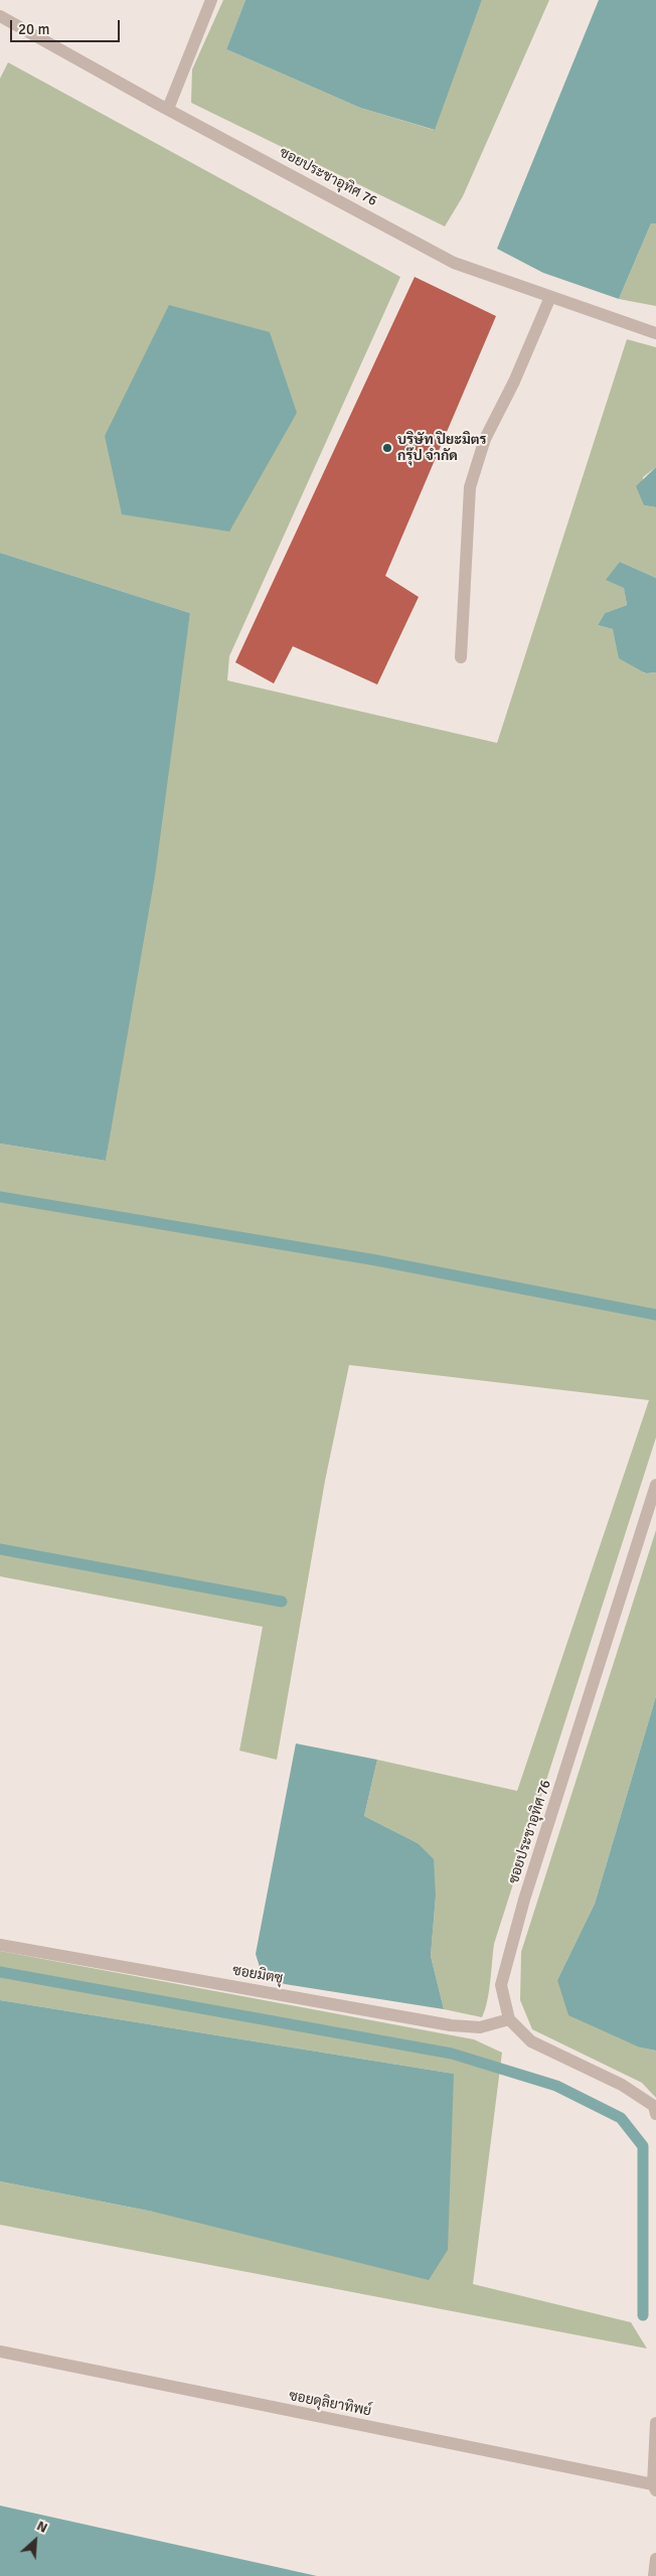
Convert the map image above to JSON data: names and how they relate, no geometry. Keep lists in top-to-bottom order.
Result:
{
  "streets": {
    "street": ["ซอยประชาอุทิศ 76", "ซอยมิตซุ", "ซอยดุลิยาทิพย์"]
  },
  "crossings": [
    ["ซอยประชาอุทิศ 76", "ซอยมิตซุ"]
  ],
  "places": ["บริษัท ปิยะมิตร กรุ๊ป จำกัด"],
  "scale_bar": "20 m",
  "north": "top right"
}
